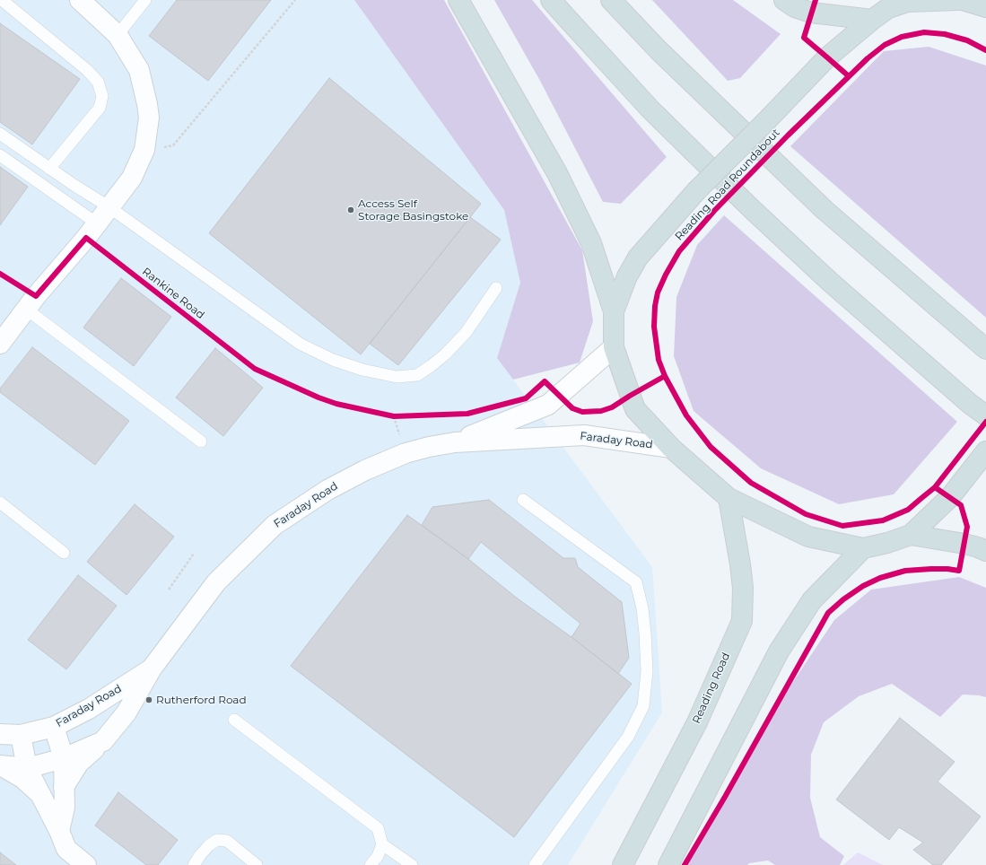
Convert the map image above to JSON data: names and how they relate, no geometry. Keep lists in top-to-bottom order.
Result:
{
  "streets": {
    "highway": ["Reading Road Roundabout", "Reading Road"],
    "street": ["Faraday Road"],
    "cycle path": ["Rankine Road"]
  },
  "crossings": [
    ["Reading Road Roundabout", "Faraday Road"],
    ["Reading Road Roundabout", "Reading Road"]
  ],
  "places": ["Access Self Storage Basingstoke", "Rutherford Road"]
}
